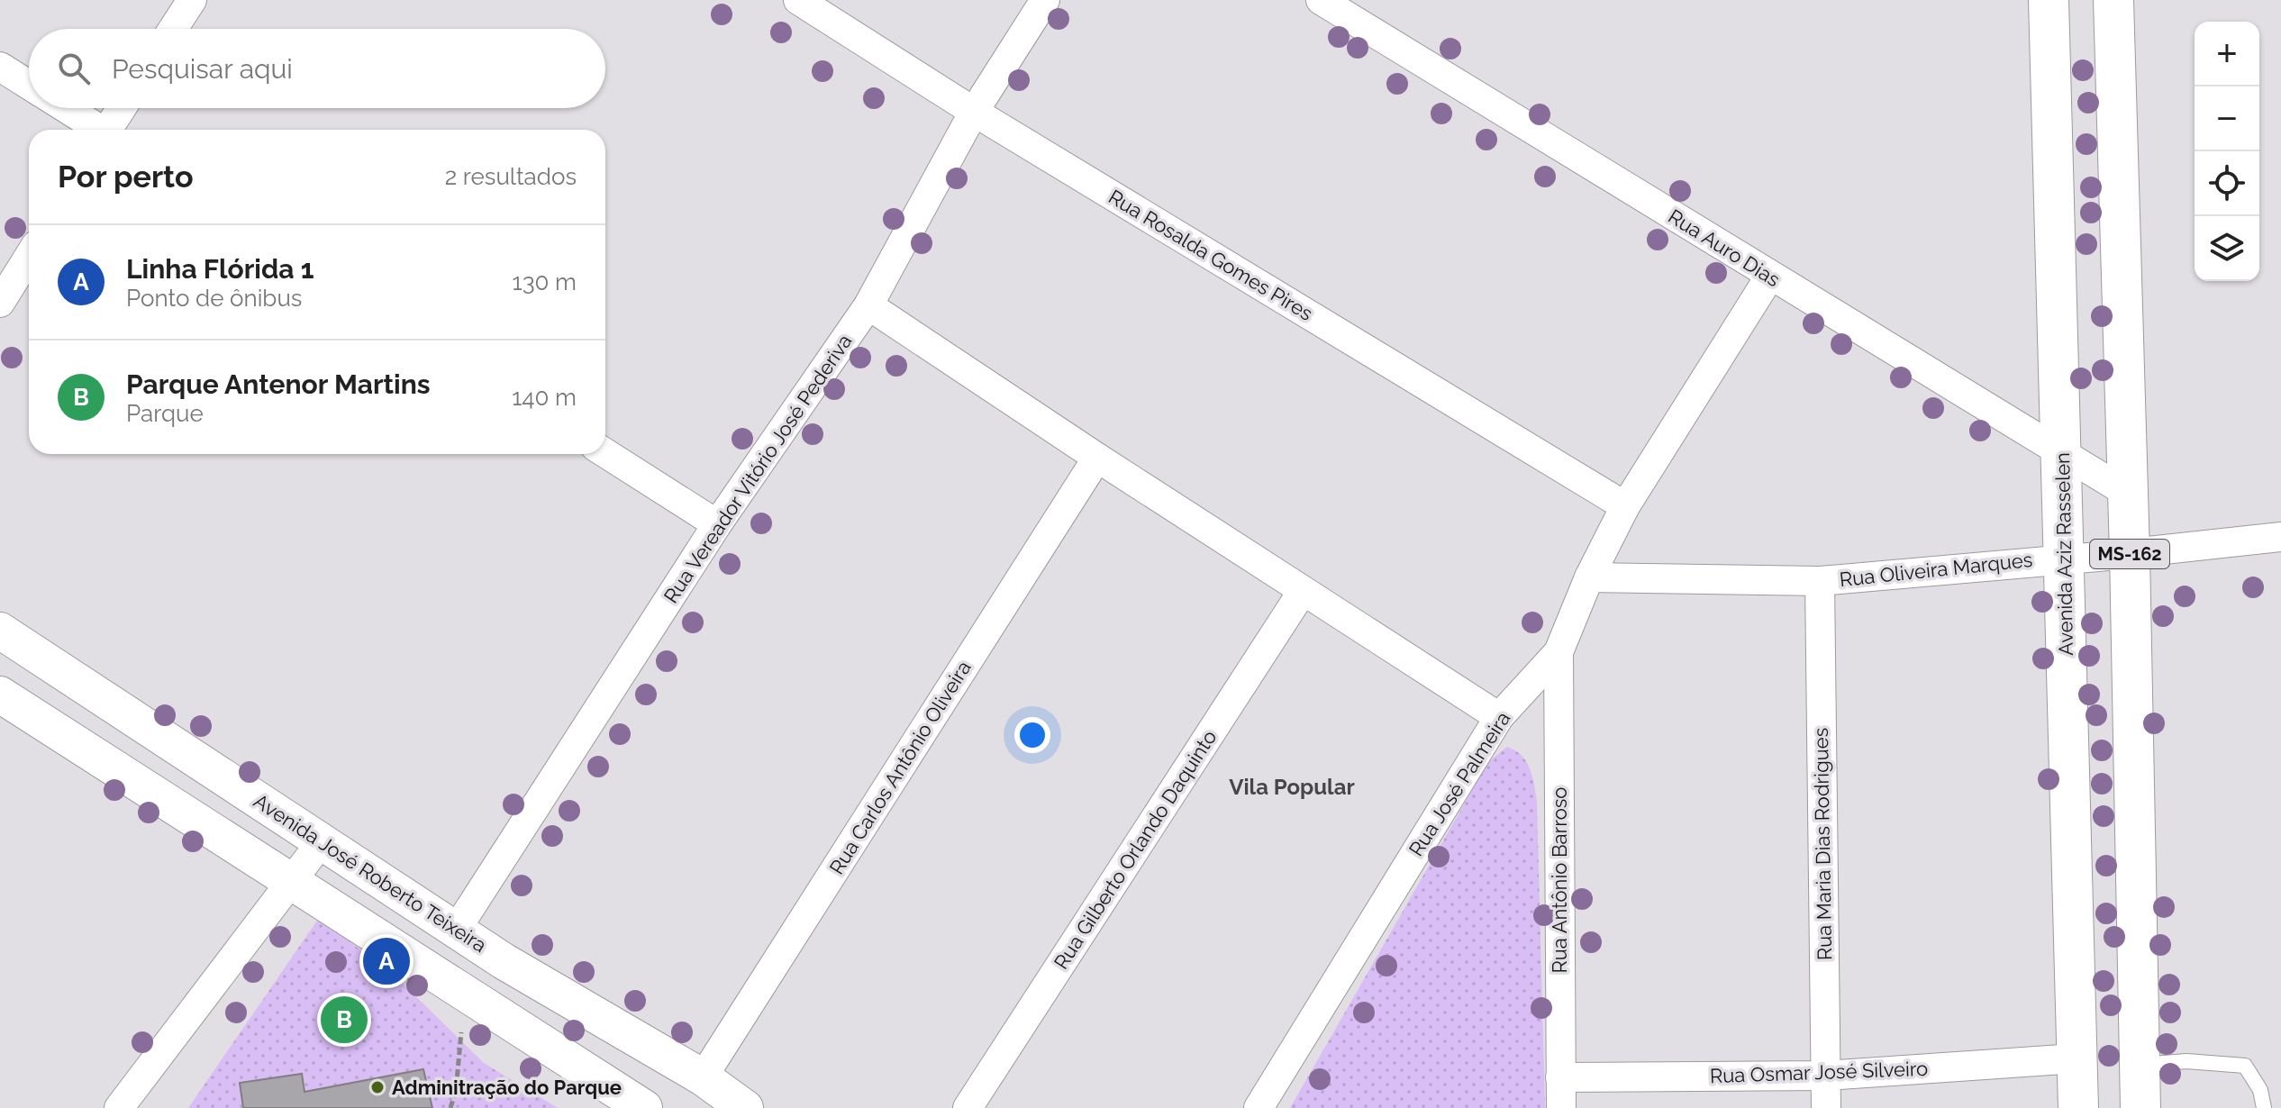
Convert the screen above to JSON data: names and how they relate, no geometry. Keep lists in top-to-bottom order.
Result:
{
  "streets": {
    "main road": ["Avenida Aziz Rasselen", "MS-162"],
    "street": [
      "Rua Auro Dias",
      "Rua Rosalda Gomes Pires",
      "Rua Vereador Vitório José Pederiva",
      "Rua Oliveira Marques",
      "Rua Carlos Antônio Oliveira",
      "Rua José Palmeira",
      "Rua Maria Dias Rodrigues",
      "Rua Gilberto Orlando Daquinto",
      "Avenida José Roberto Teixeira",
      "Rua Antônio Barroso",
      "Rua Osmar José Silveiro"
    ]
  },
  "crossings": [
    ["Rua Auro Dias", "Avenida Aziz Rasselen"],
    ["Rua Auro Dias", "Rua José Palmeira"],
    ["Rua Rosalda Gomes Pires", "Rua Vereador Vitório José Pederiva"],
    ["Rua Rosalda Gomes Pires", "Rua José Palmeira"],
    ["Rua Vereador Vitório José Pederiva", "Avenida José Roberto Teixeira"],
    ["Avenida Aziz Rasselen", "Rua Oliveira Marques"],
    ["Avenida Aziz Rasselen", "Rua Osmar José Silveiro"],
    ["Rua Oliveira Marques", "Rua José Palmeira"],
    ["Rua Oliveira Marques", "Rua Maria Dias Rodrigues"],
    ["Rua Carlos Antônio Oliveira", "Avenida José Roberto Teixeira"],
    ["Rua José Palmeira", "Rua Antônio Barroso"],
    ["Rua Maria Dias Rodrigues", "Rua Osmar José Silveiro"],
    ["Rua Antônio Barroso", "Rua Osmar José Silveiro"]
  ],
  "districts": ["Vila Popular"],
  "places": ["Adminitração do Parque"],
  "page": {
    "map_buttons": ["+", "−"],
    "search": "Pesquisar aqui",
    "heading": ["Por perto", "2 resultados"],
    "list": [
      {
        "mark": "A",
        "name": "Linha Flórida 1",
        "note": "Ponto de ônibus",
        "value": "130 m"
      },
      {
        "mark": "B",
        "name": "Parque Antenor Martins",
        "note": "Parque",
        "value": "140 m"
      }
    ],
    "pins": ["A", "B"]
  }
}
